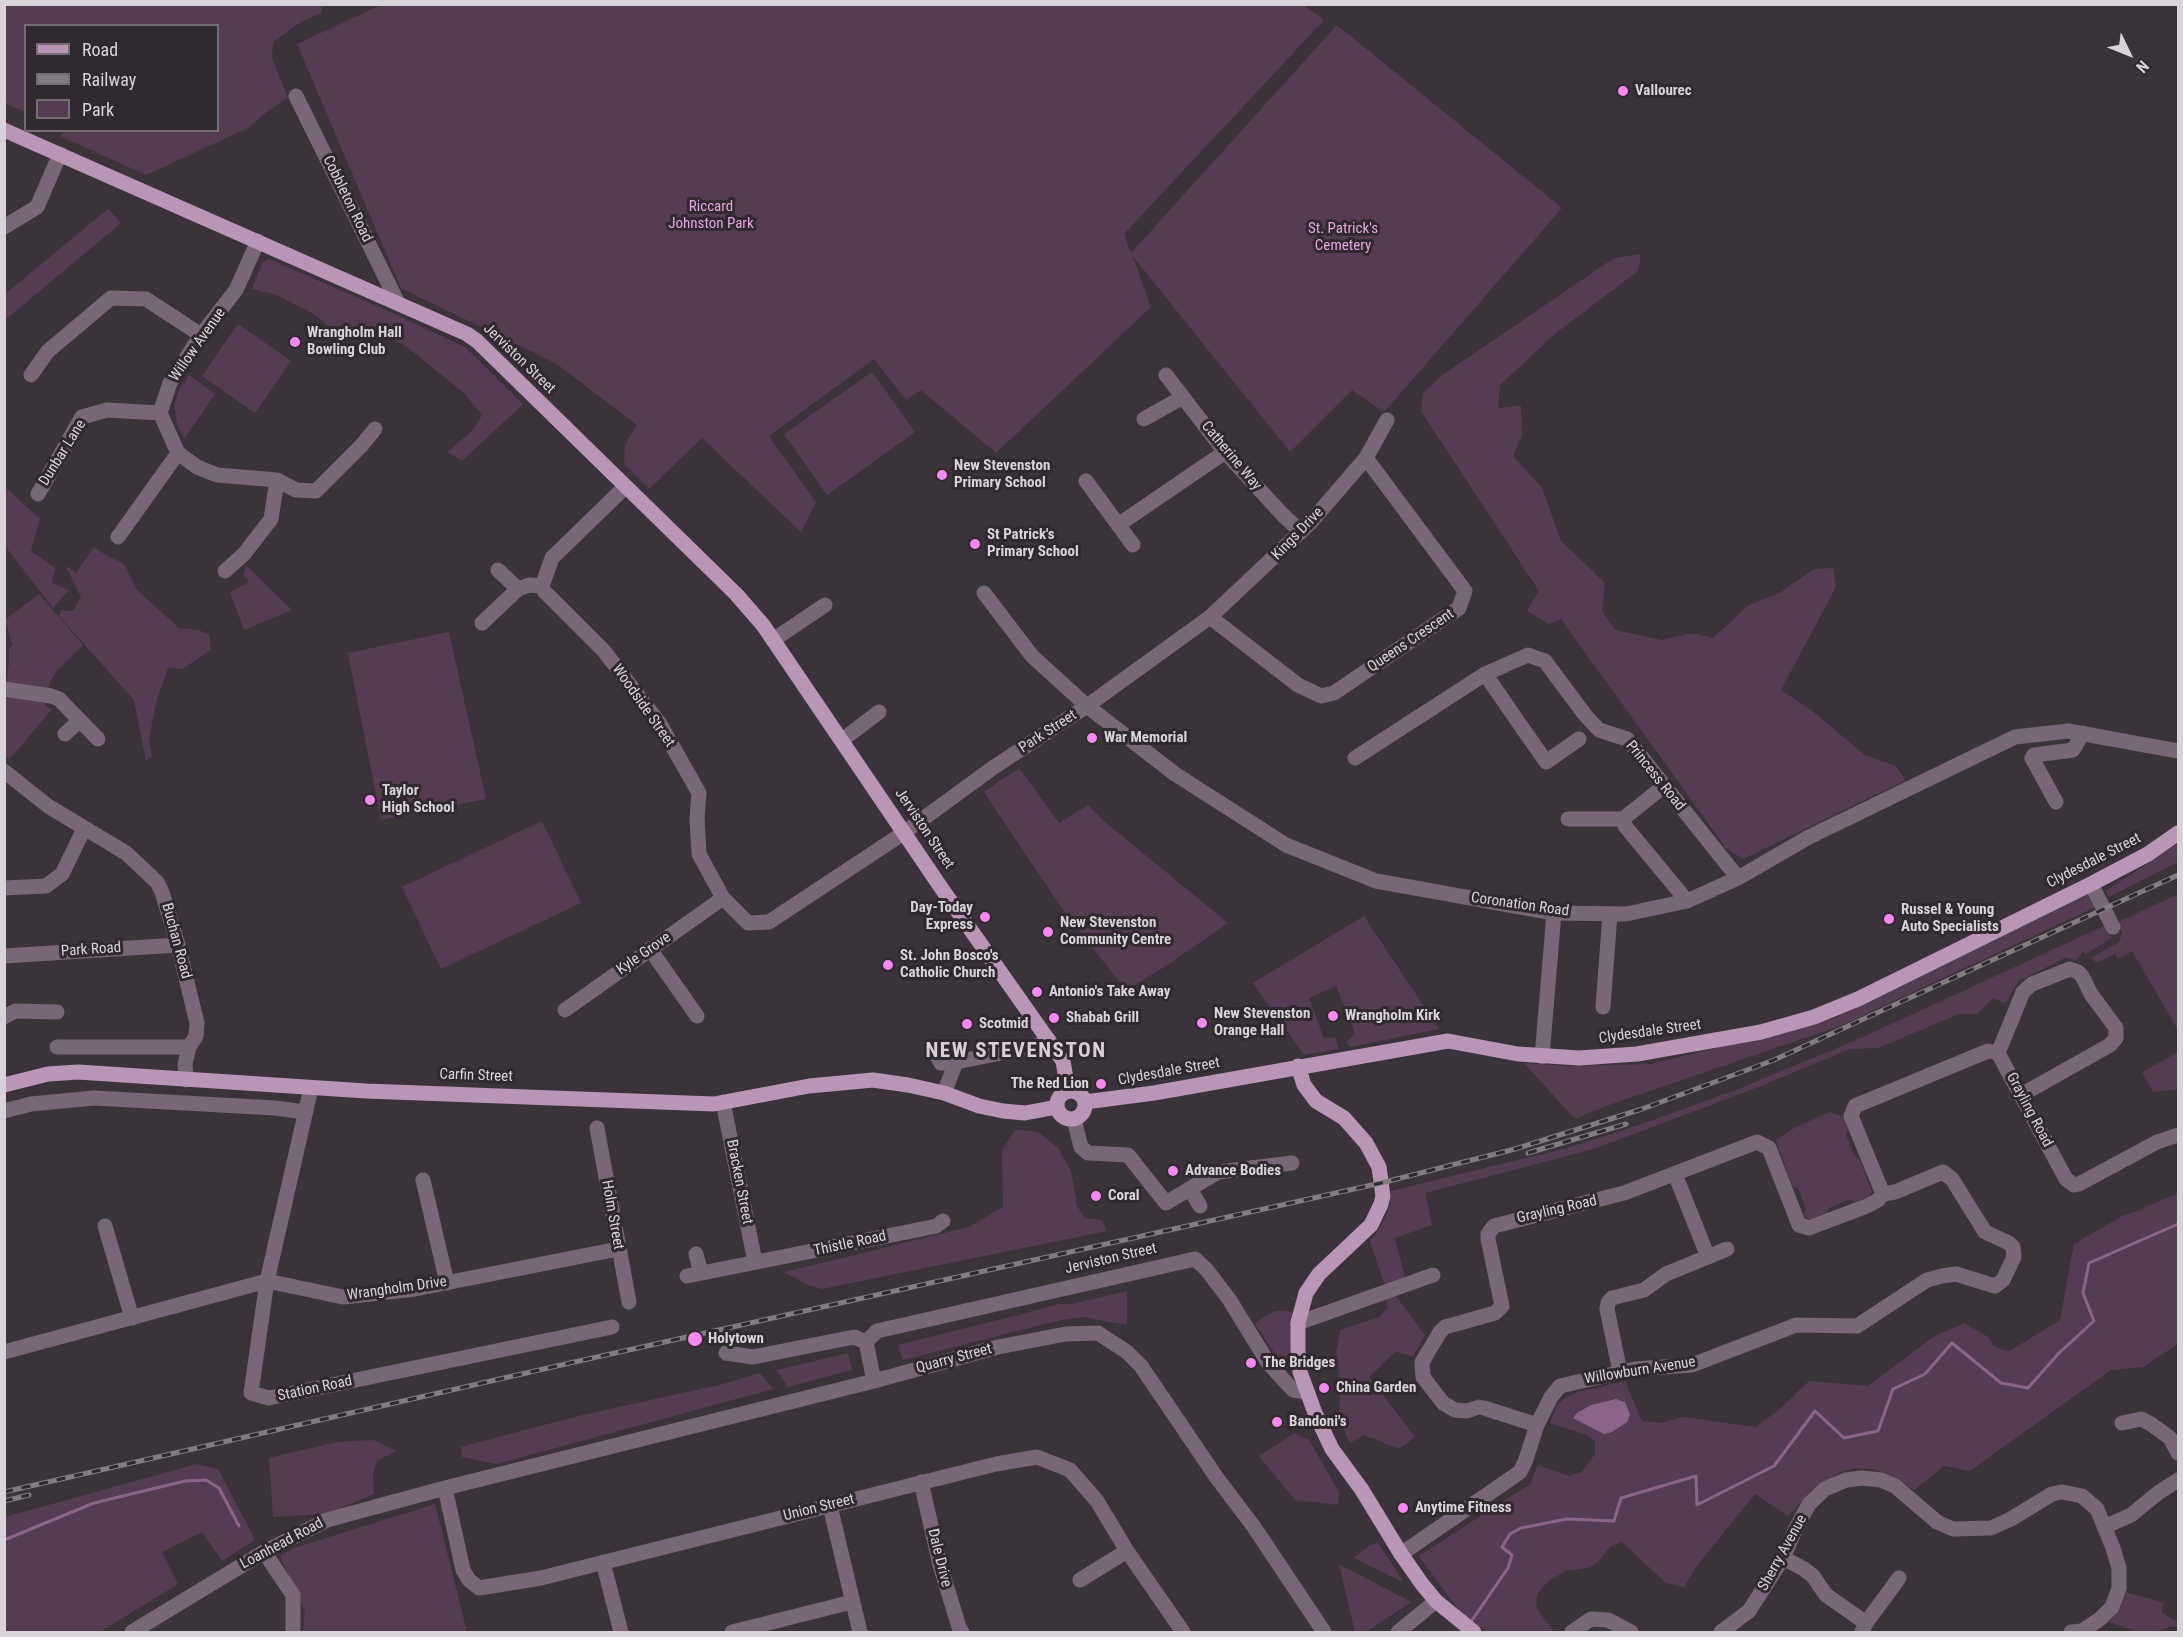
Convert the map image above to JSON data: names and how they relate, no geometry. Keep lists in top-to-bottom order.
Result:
{
  "streets": {
    "main road": ["Jerviston Street", "Clydesdale Street", "Carfin Street"],
    "street": [
      "Cobbleton Road",
      "Willow Avenue",
      "Dunbar Lane",
      "Catherine Way",
      "Kings Drive",
      "Queens Crescent",
      "Woodside Street",
      "Park Street",
      "Princess Road",
      "Coronation Road",
      "Buchan Road",
      "Park Road",
      "Kyle Grove",
      "Grayling Road",
      "Bracken Street",
      "Holm Street",
      "Thistle Road",
      "Wrangholm Drive",
      "Quarry Street",
      "Willowburn Avenue",
      "Station Road",
      "Union Street",
      "Loanhead Road",
      "Sherry Avenue",
      "Dale Drive"
    ]
  },
  "crossings": [
    ["Cobbleton Road", "Jerviston Street"],
    ["Willow Avenue", "Jerviston Street"],
    ["Willow Avenue", "Dunbar Lane"],
    ["Jerviston Street", "Woodside Street"],
    ["Jerviston Street", "Park Street"],
    ["Jerviston Street", "Clydesdale Street"],
    ["Jerviston Street", "Carfin Street"],
    ["Catherine Way", "Kings Drive"],
    ["Kings Drive", "Queens Crescent"],
    ["Kings Drive", "Park Street"],
    ["Woodside Street", "Park Street"],
    ["Woodside Street", "Kyle Grove"],
    ["Park Street", "Coronation Road"],
    ["Princess Road", "Coronation Road"],
    ["Clydesdale Street", "Carfin Street"],
    ["Buchan Road", "Park Road"],
    ["Buchan Road", "Carfin Street"],
    ["Carfin Street", "Bracken Street"],
    ["Carfin Street", "Station Road"],
    ["Grayling Road", "Willowburn Avenue"],
    ["Bracken Street", "Thistle Road"],
    ["Holm Street", "Wrangholm Drive"],
    ["Wrangholm Drive", "Station Road"],
    ["Quarry Street", "Union Street"],
    ["Quarry Street", "Loanhead Road"],
    ["Union Street", "Loanhead Road"],
    ["Union Street", "Dale Drive"]
  ],
  "districts": ["NEW STEVENSTON"],
  "parks": ["Riccard Johnston Park", "St. Patrick's Cemetery"],
  "places": [
    "Vallourec",
    "Wrangholm Hall Bowling Club",
    "New Stevenston Primary School",
    "St Patrick's Primary School",
    "War Memorial",
    "Taylor High School",
    "Day-Today Express",
    "Russel & Young Auto Specialists",
    "New Stevenston Community Centre",
    "St. John Bosco's Catholic Church",
    "Antonio's Take Away",
    "Wrangholm Kirk",
    "Shabab Grill",
    "New Stevenston Orange Hall",
    "Scotmid",
    "The Red Lion",
    "Advance Bodies",
    "Coral",
    "Holytown",
    "The Bridges",
    "China Garden",
    "Bandoni's",
    "Anytime Fitness"
  ],
  "legend": ["Road", "Railway", "Park"],
  "north": "bottom right"
}
